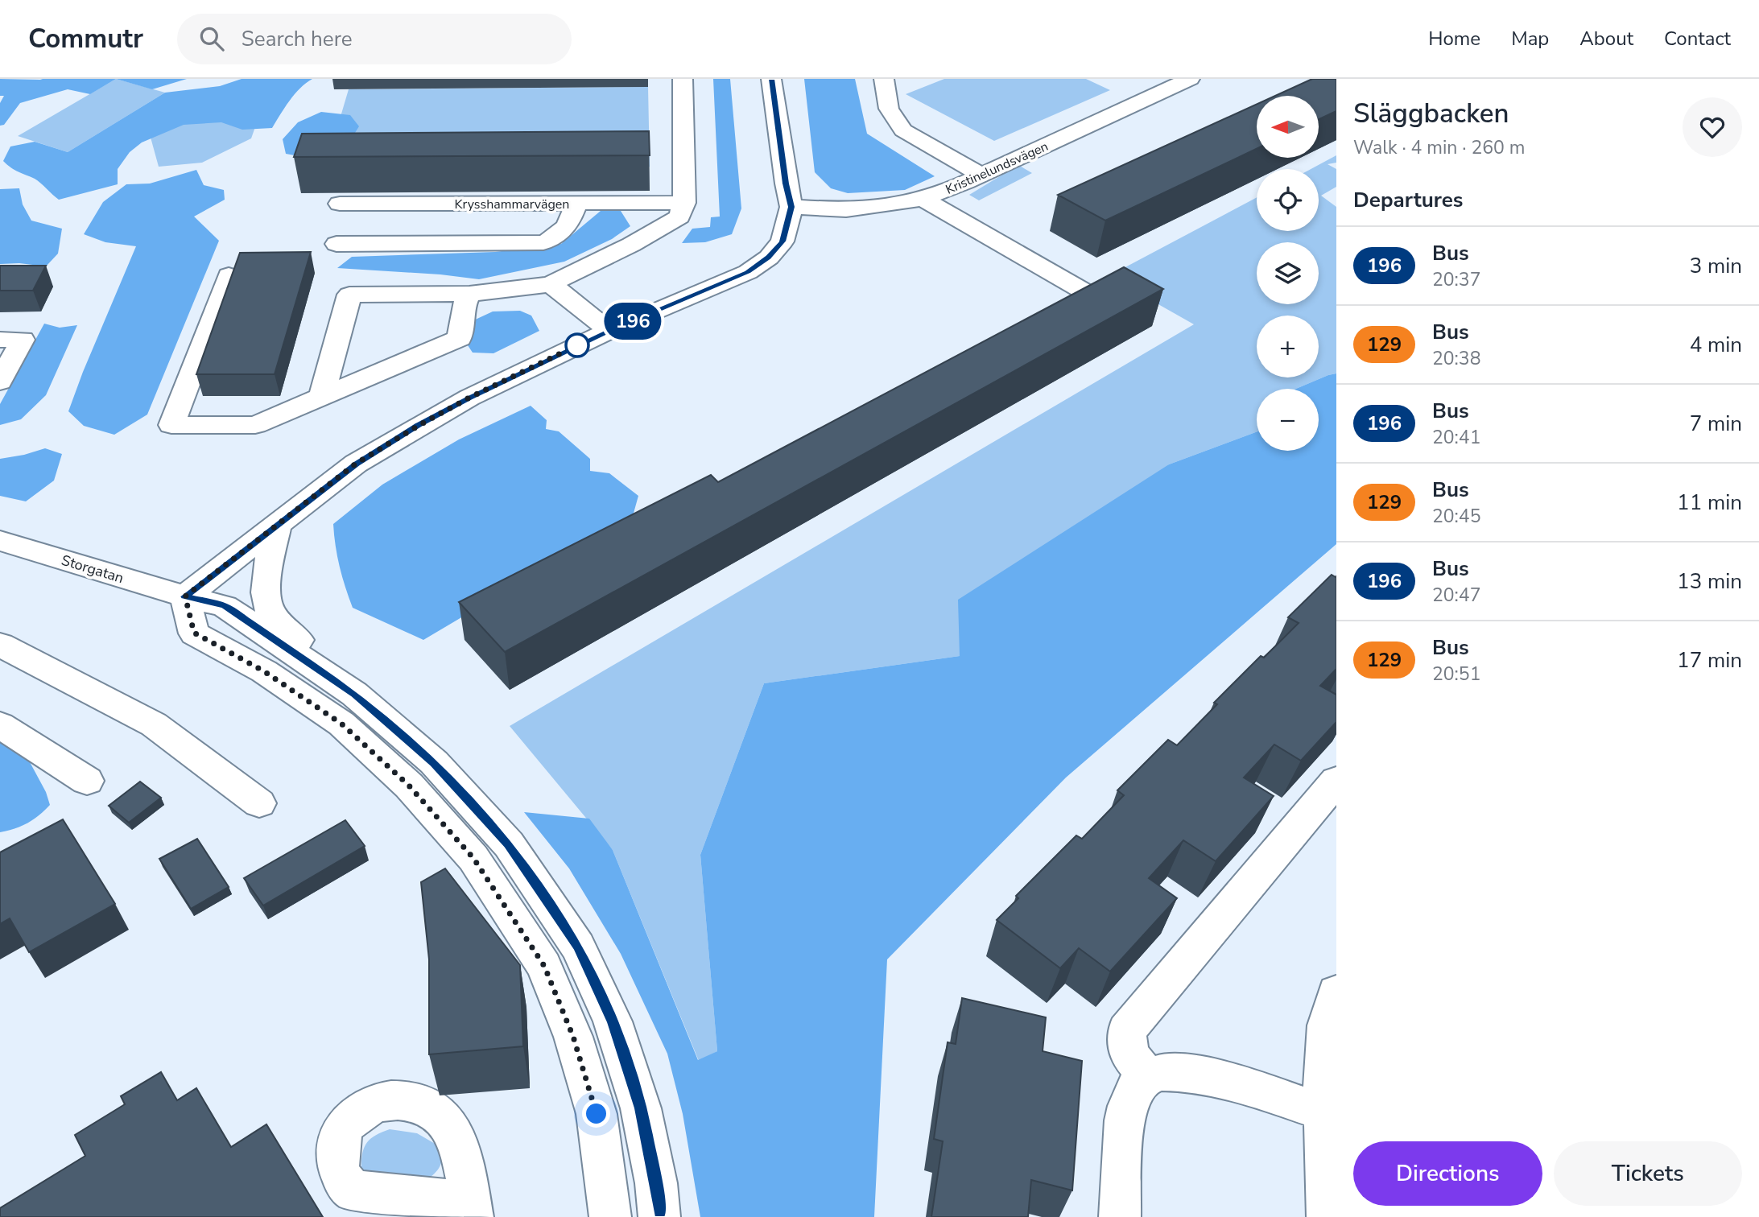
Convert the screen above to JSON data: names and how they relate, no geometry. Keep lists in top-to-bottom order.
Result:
{
  "streets": {
    "street": ["Kristinelundsvägen", "Krysshammarvägen", "Storgatan"]
  },
  "lines": ["bus line 196"],
  "north": "left",
  "page": {
    "header": "Commutr",
    "search": "Search here",
    "nav": [
      "Home",
      "Map",
      "About",
      "Contact"
    ],
    "on_map": "196",
    "heading": [
      ["Släggbacken", "Walk · 4 min · 260 m"],
      "Departures"
    ],
    "map_buttons": ["+", "−"],
    "list": [
      {
        "mark": "196",
        "name": "Bus",
        "note": "20:37",
        "value": "3 min"
      },
      {
        "mark": "129",
        "name": "Bus",
        "note": "20:38",
        "value": "4 min"
      },
      {
        "mark": "196",
        "name": "Bus",
        "note": "20:41",
        "value": "7 min"
      },
      {
        "mark": "129",
        "name": "Bus",
        "note": "20:45",
        "value": "11 min"
      },
      {
        "mark": "196",
        "name": "Bus",
        "note": "20:47",
        "value": "13 min"
      },
      {
        "mark": "129",
        "name": "Bus",
        "note": "20:51",
        "value": "17 min"
      }
    ],
    "buttons": ["Directions", "Tickets"]
  }
}
